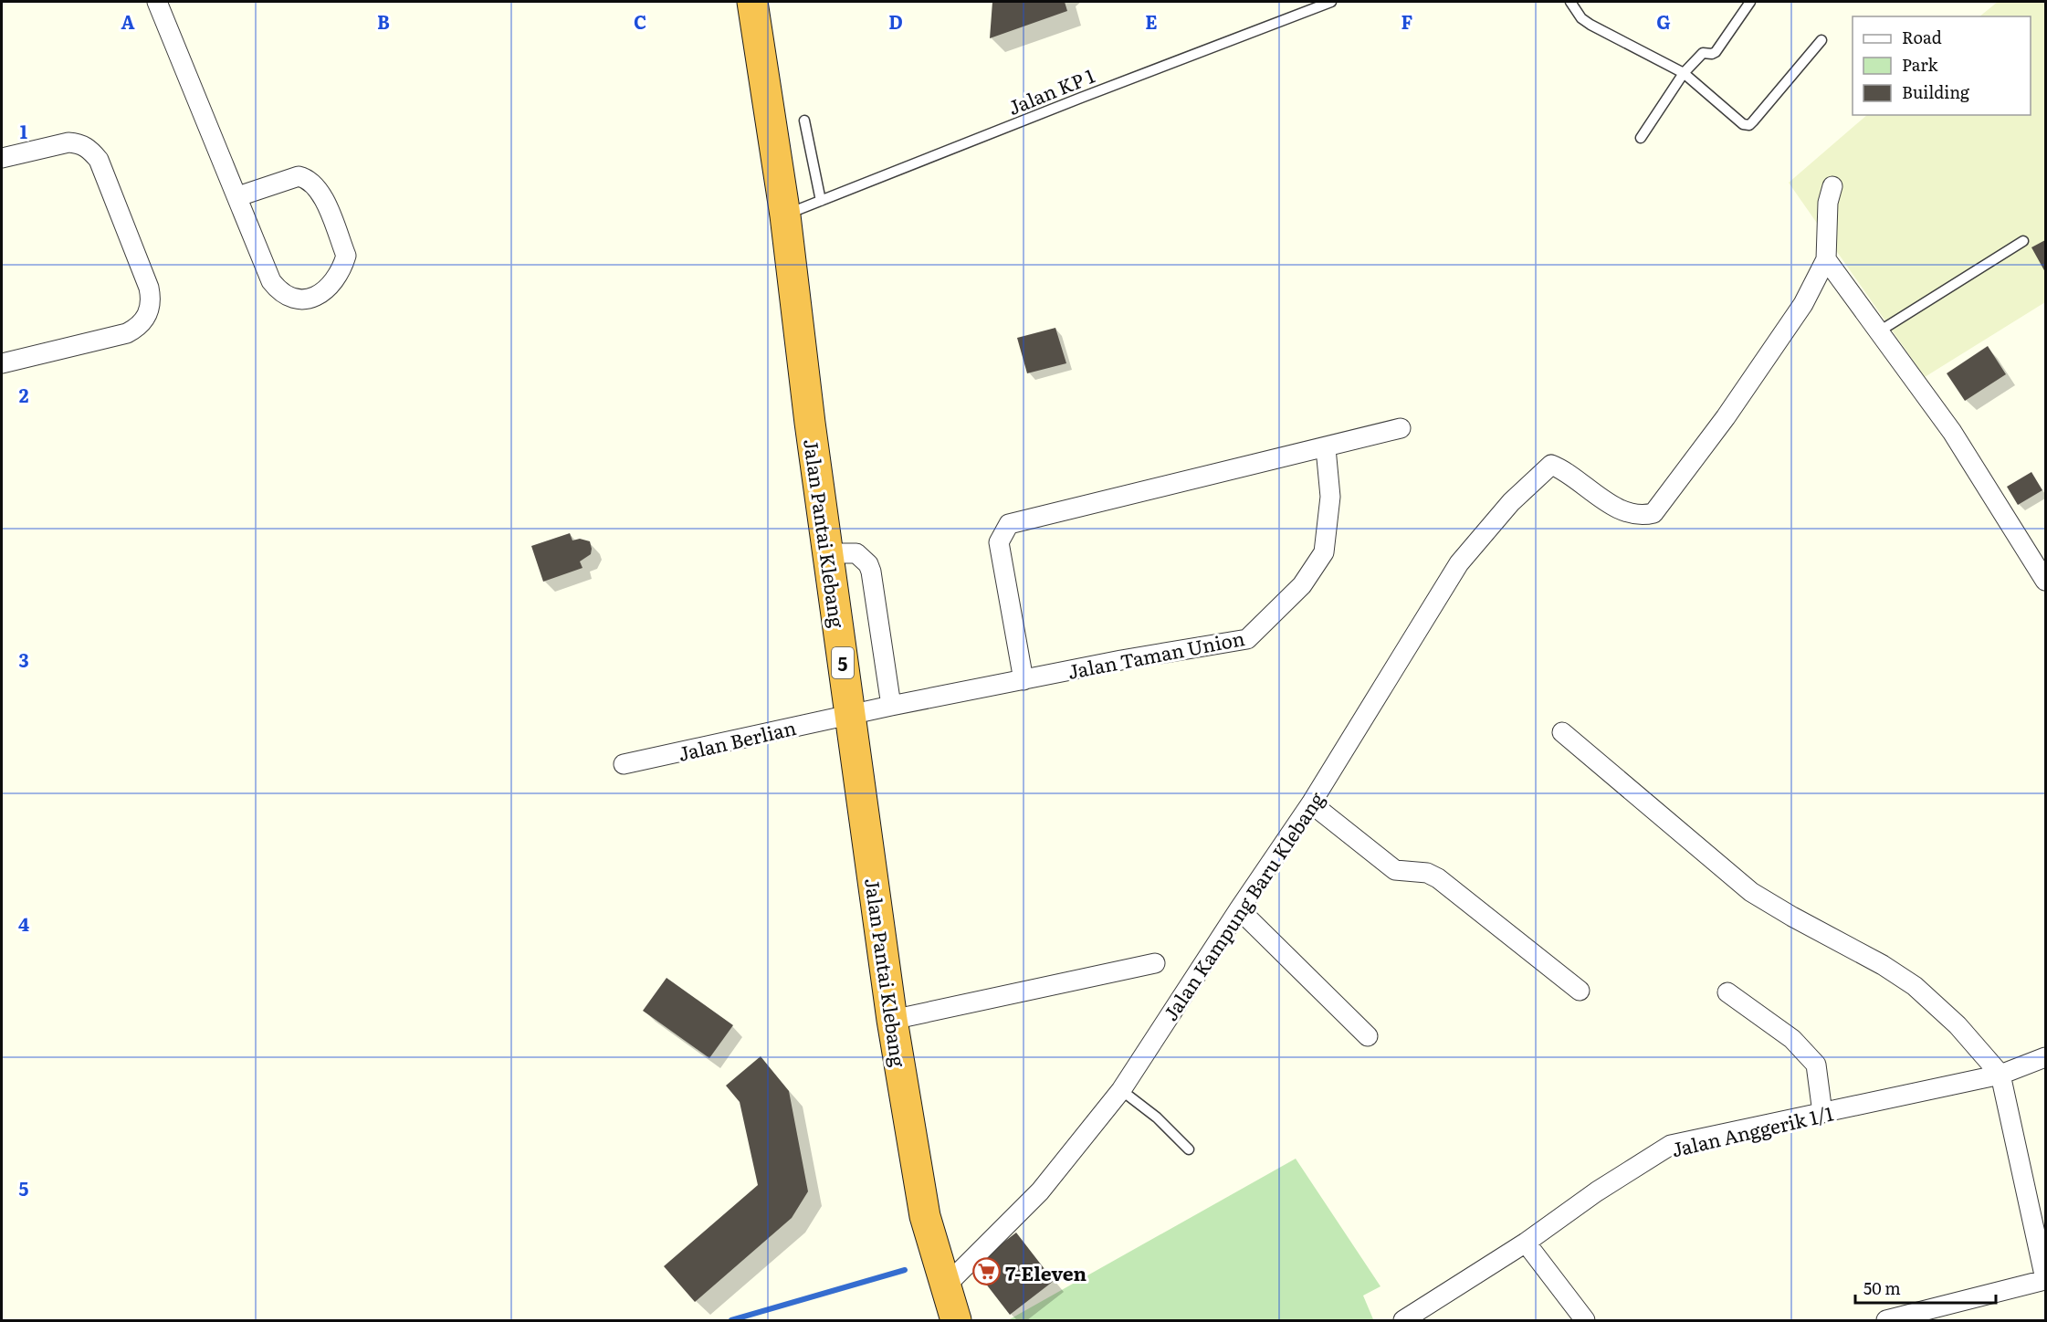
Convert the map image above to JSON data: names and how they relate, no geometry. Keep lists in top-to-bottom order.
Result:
{
  "streets": {
    "highway": ["Jalan Pantai Klebang", "5"],
    "street": [
      "Jalan Taman Union",
      "Jalan Berlian",
      "Jalan Kampung Baru Klebang",
      "Jalan Anggerik 1/1"
    ],
    "lane": ["Jalan KP 1"]
  },
  "crossings": [
    ["Jalan KP 1", "Jalan Pantai Klebang"],
    ["Jalan Pantai Klebang", "Jalan Taman Union"],
    ["Jalan Pantai Klebang", "Jalan Berlian"],
    ["Jalan Pantai Klebang", "Jalan Kampung Baru Klebang"],
    ["Jalan Taman Union", "Jalan Berlian"]
  ],
  "places": {
    "supermarket": ["7-Eleven"]
  },
  "legend": ["Road", "Park", "Building"],
  "scale_bar": "50 m",
  "grid": {
    "columns": [
      "A",
      "B",
      "C",
      "D",
      "E",
      "F",
      "G"
    ],
    "rows": [
      "1",
      "2",
      "3",
      "4",
      "5"
    ]
  }
}
